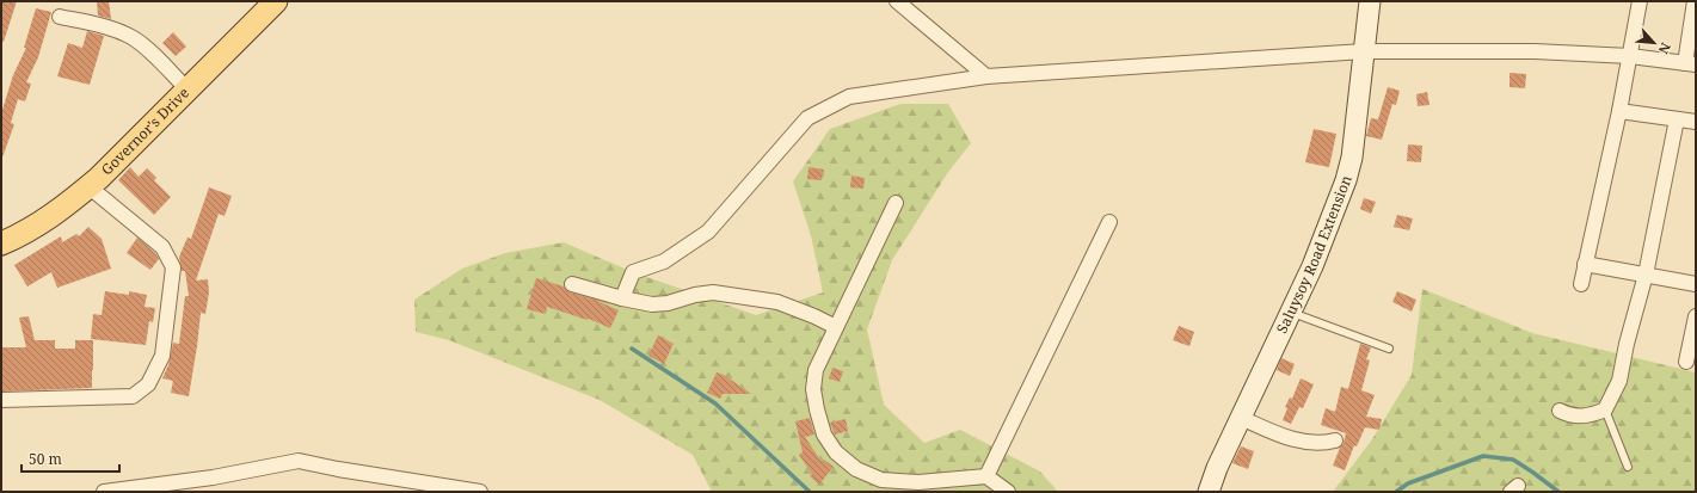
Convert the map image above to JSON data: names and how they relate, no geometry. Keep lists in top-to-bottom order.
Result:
{
  "streets": {
    "main road": ["Governor's Drive", "Saluysoy Road Extension"]
  },
  "scale_bar": "50 m",
  "north": "bottom right"
}
